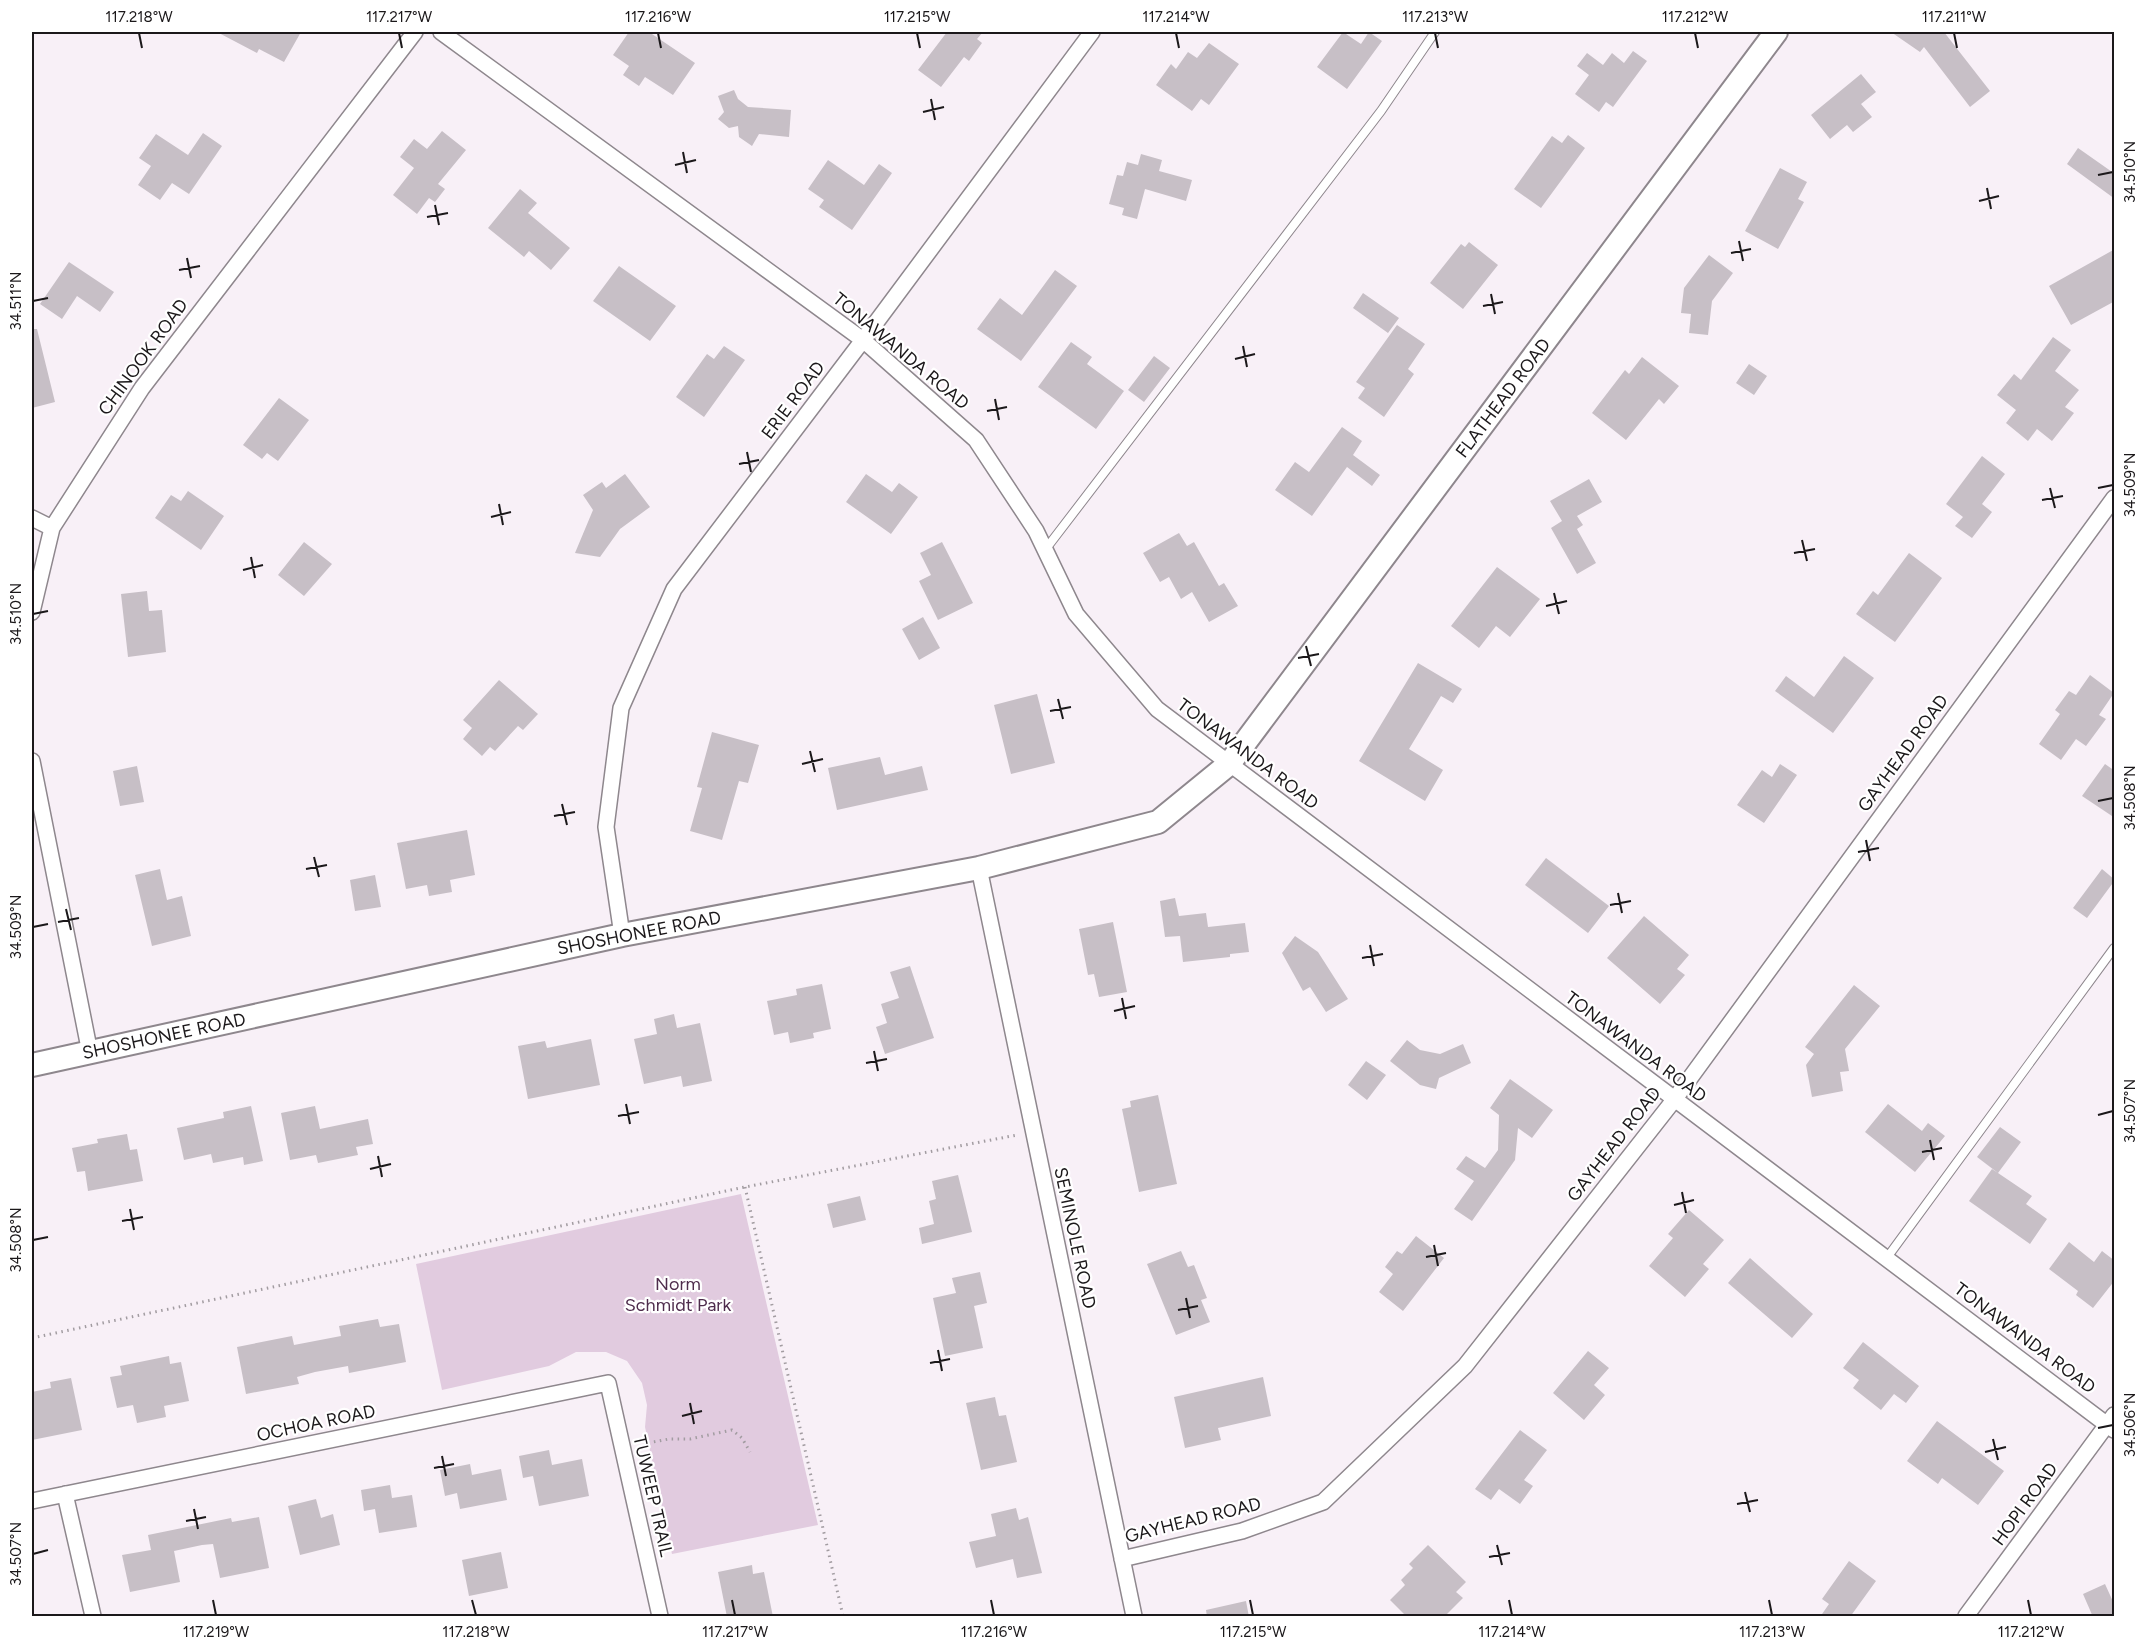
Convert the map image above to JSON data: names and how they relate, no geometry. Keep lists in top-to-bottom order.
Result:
{
  "streets": {
    "street": [
      "TONAWANDA ROAD",
      "CHINOOK ROAD",
      "FLATHEAD ROAD",
      "ERIE ROAD",
      "GAYHEAD ROAD",
      "SHOSHONEE ROAD",
      "SEMINOLE ROAD",
      "OCHOA ROAD",
      "TUWEEP TRAIL",
      "HOPI ROAD"
    ]
  },
  "crossings": [
    ["TONAWANDA ROAD", "FLATHEAD ROAD"],
    ["TONAWANDA ROAD", "ERIE ROAD"],
    ["TONAWANDA ROAD", "GAYHEAD ROAD"],
    ["TONAWANDA ROAD", "SHOSHONEE ROAD"],
    ["TONAWANDA ROAD", "HOPI ROAD"],
    ["FLATHEAD ROAD", "SHOSHONEE ROAD"],
    ["ERIE ROAD", "SHOSHONEE ROAD"],
    ["GAYHEAD ROAD", "SEMINOLE ROAD"],
    ["SHOSHONEE ROAD", "SEMINOLE ROAD"],
    ["OCHOA ROAD", "TUWEEP TRAIL"]
  ],
  "parks": ["Norm Schmidt Park"],
  "coordinates": [
    "117.218°W",
    "117.217°W",
    "117.216°W",
    "117.215°W",
    "117.214°W",
    "117.213°W",
    "117.212°W",
    "117.211°W",
    "34.510°N",
    "34.511°N",
    "34.509°N",
    "34.508°N",
    "34.507°N",
    "34.506°N",
    "117.219°W"
  ]
}
